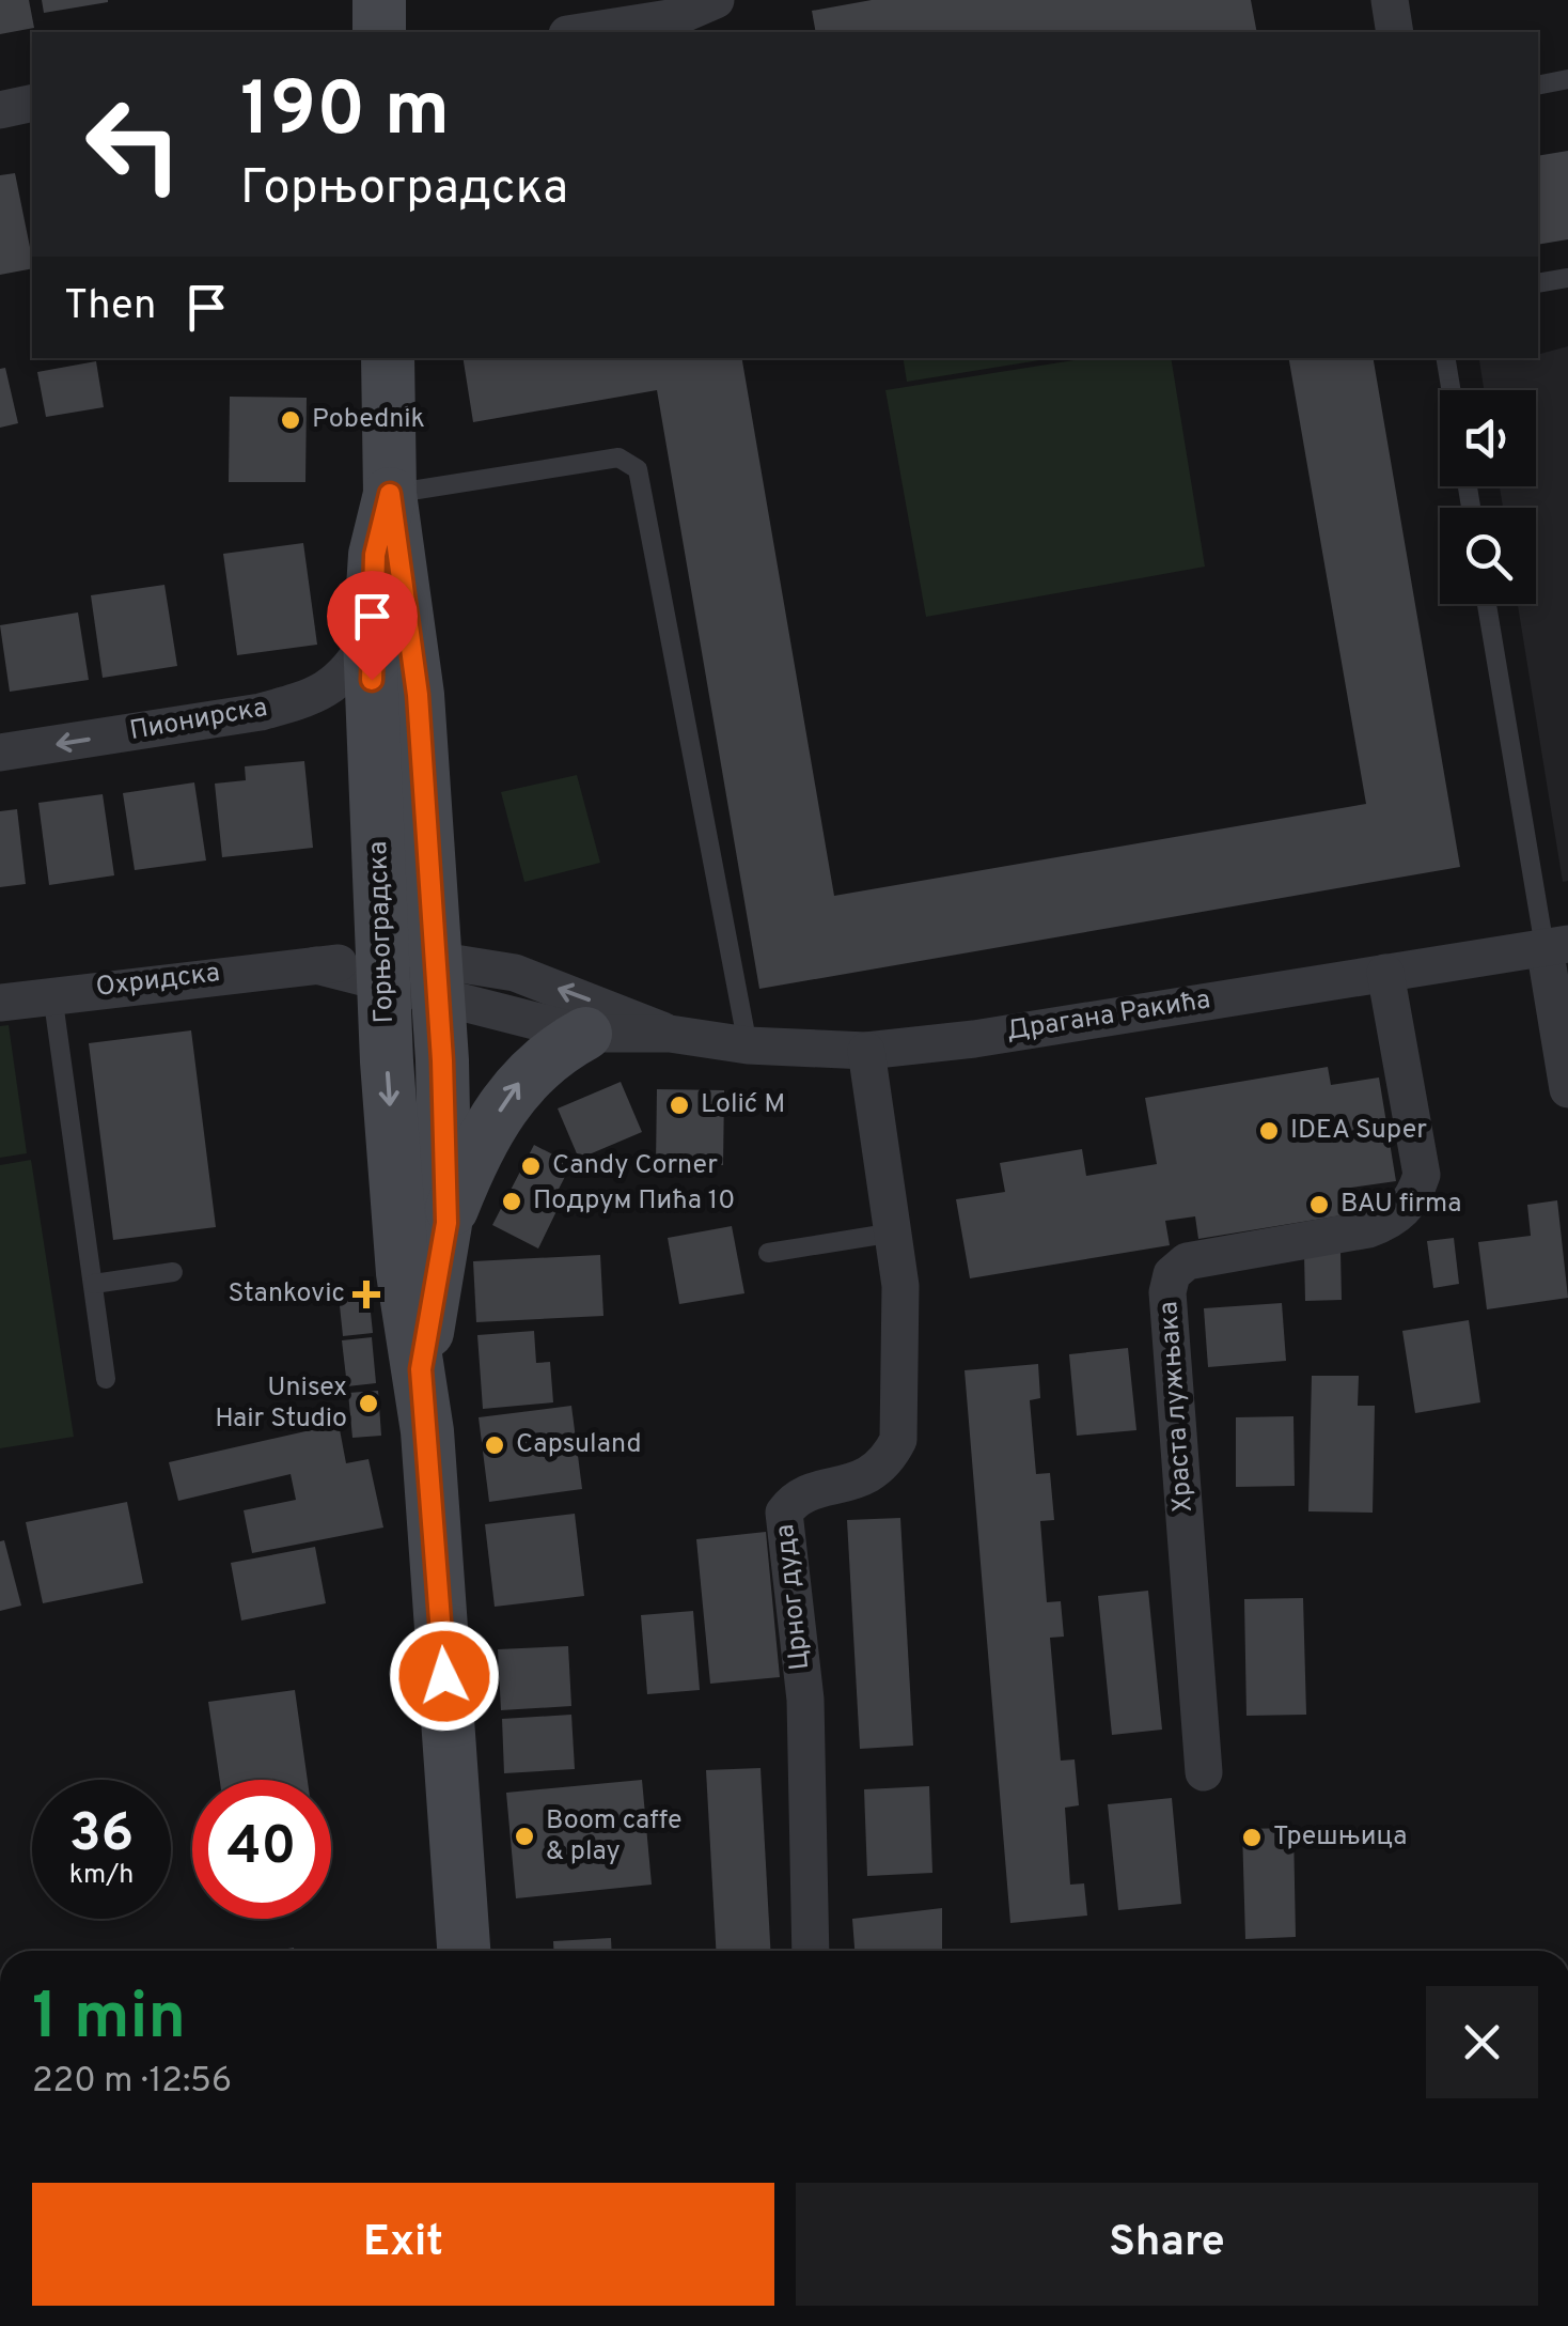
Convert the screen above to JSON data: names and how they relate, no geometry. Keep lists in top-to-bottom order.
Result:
{
  "streets": {
    "street": [
      "Пионирска",
      "Горњоградска",
      "Охридска",
      "Драгана Ракића",
      "Храста лужњака",
      "Црног дуда"
    ]
  },
  "crossings": [
    ["Пионирска", "Горњоградска"],
    ["Горњоградска", "Драгана Ракића"],
    ["Охридска", "Драгана Ракића"],
    ["Драгана Ракића", "Храста лужњака"],
    ["Драгана Ракића", "Црног дуда"]
  ],
  "one_way": ["Пионирска"],
  "places": {
    "other": [
      "Pobednik",
      "Lolić M",
      "IDEA Super",
      "Candy Corner",
      "Подрум Пића 10",
      "BAU firma",
      "Unisex Hair Studio",
      "Capsuland",
      "Boom caffe & play",
      "Трешњица"
    ],
    "health": ["Stankovic"]
  },
  "page": {
    "turn": ["190 m", "Горњоградска"],
    "then": "Then",
    "speed": "36 km/h",
    "limit": "40",
    "heading": ["1 min", "220 m · 12:56"],
    "buttons": ["Exit", "Share"]
  }
}
